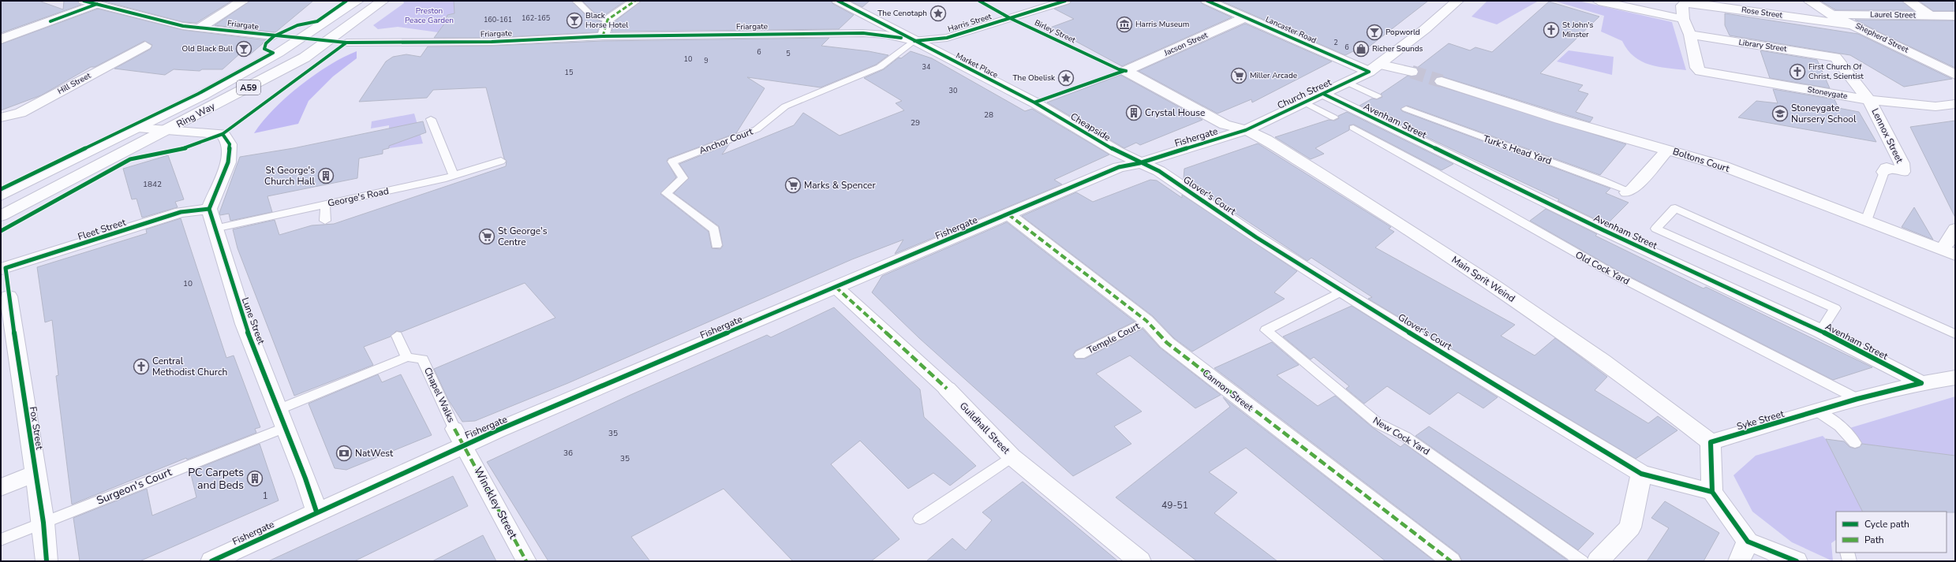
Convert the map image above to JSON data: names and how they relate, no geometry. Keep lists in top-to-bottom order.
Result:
{
  "streets": {
    "main road": [
      "Rose Street",
      "Laurel Street",
      "Lancaster Road",
      "Shepherd Street",
      "Jacson Street",
      "Library Street",
      "Market Place",
      "Hill Street",
      "A59",
      "Stoneygate",
      "Church Street",
      "Ring Way",
      "Avenham Street",
      "Cheapside",
      "Lennox Street",
      "Fishergate",
      "Boltons Court",
      "Glover's Court",
      "Fleet Street",
      "Main Sprit Weind",
      "Lune Street",
      "Syke Street",
      "Fox Street",
      "Guildhall Street"
    ],
    "street": [
      "Harris Street",
      "Friargate",
      "Cannon Street",
      "Chapel Walks",
      "Winckley Street"
    ],
    "lane": [
      "Anchor Court",
      "Turk's Head Yard",
      "George's Road",
      "Old Cock Yard",
      "Temple Court",
      "New Cock Yard",
      "Surgeon's Court"
    ],
    "cycle path": ["Birley Street"]
  },
  "crossings": [
    ["Rose Street", "Shepherd Street"],
    ["Laurel Street", "Shepherd Street"],
    ["Harris Street", "Friargate"],
    ["Harris Street", "Market Place"],
    ["Harris Street", "Anchor Court"],
    ["Friargate", "Market Place"],
    ["Friargate", "Anchor Court"],
    ["Lancaster Road", "Jacson Street"],
    ["Lancaster Road", "Church Street"],
    ["Jacson Street", "Church Street"],
    ["Jacson Street", "Fishergate"],
    ["Jacson Street", "Main Sprit Weind"],
    ["Library Street", "Stoneygate"],
    ["Library Street", "Lennox Street"],
    ["Market Place", "Cheapside"],
    ["Market Place", "Anchor Court"],
    ["Stoneygate", "Lennox Street"],
    ["Church Street", "Avenham Street"],
    ["Church Street", "Fishergate"],
    ["Church Street", "Main Sprit Weind"],
    ["Avenham Street", "Syke Street"],
    ["Cheapside", "Fishergate"],
    ["Cheapside", "Glover's Court"],
    ["Lennox Street", "Boltons Court"],
    ["Fishergate", "Glover's Court"],
    ["Fishergate", "Main Sprit Weind"],
    ["Fishergate", "Lune Street"],
    ["Fishergate", "Cannon Street"],
    ["Fishergate", "Chapel Walks"],
    ["Fishergate", "Guildhall Street"],
    ["Fishergate", "Winckley Street"],
    ["Glover's Court", "New Cock Yard"],
    ["George's Road", "Lune Street"],
    ["Fleet Street", "Lune Street"],
    ["Old Cock Yard", "Syke Street"],
    ["Main Sprit Weind", "Syke Street"],
    ["Lune Street", "Surgeon's Court"],
    ["Temple Court", "Cannon Street"],
    ["Chapel Walks", "Surgeon's Court"],
    ["Chapel Walks", "Winckley Street"],
    ["Fox Street", "Surgeon's Court"]
  ],
  "parks": ["Preston Peace Garden"],
  "places": {
    "place": ["The Cenotaph", "The Obelisk"],
    "bar": ["Black Horse Hotel", "Popworld", "Old Black Bull"],
    "museum": ["Harris Museum"],
    "church": ["St John's Minster", "First Church Of Christ, Scientist", "Central Methodist Church"],
    "shop": ["Richer Sounds"],
    "supermarket": ["Miller Arcade", "Marks & Spencer", "St George's Centre"],
    "building": ["Crystal House", "St George's Church Hall", "PC Carpets and Beds"],
    "school or university": ["Stoneygate Nursery School"],
    "bank": ["NatWest"]
  },
  "house_numbers": [
    "162-165",
    "160-161",
    "2",
    "6",
    "6",
    "5",
    "10",
    "9",
    "34",
    "15",
    "30",
    "28",
    "29",
    "1842",
    "10",
    "35",
    "36",
    "35",
    "1",
    "49-51"
  ],
  "legend": ["Cycle path", "Path"]
}
